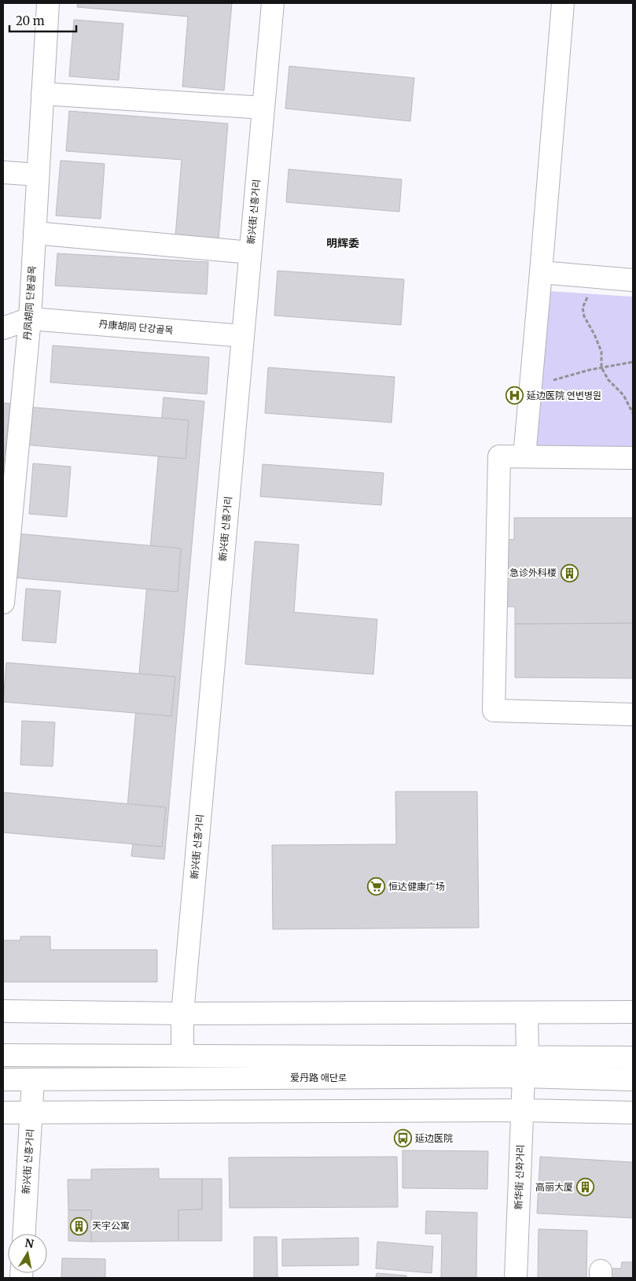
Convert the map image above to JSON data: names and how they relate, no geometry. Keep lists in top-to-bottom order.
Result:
{
  "streets": {
    "street": [
      "新兴街 신흥거리",
      "丹凤胡同 단봉골목",
      "丹康胡同 단강골목",
      "爱丹路 애단로",
      "新华街 신화거리"
    ]
  },
  "crossings": [
    ["新兴街 신흥거리", "丹康胡同 단강골목"],
    ["新兴街 신흥거리", "爱丹路 애단로"],
    ["丹凤胡同 단봉골목", "丹康胡同 단강골목"],
    ["爱丹路 애단로", "新华街 신화거리"]
  ],
  "districts": ["明辉委"],
  "places": {
    "hospital": ["延边医院 연변병원"],
    "building": ["急诊外科楼", "高丽大厦", "天宇公寓"],
    "supermarket": ["恒达健康广场"],
    "bus stop": ["延边医院"]
  },
  "scale_bar": "20 m",
  "north": "top"
}
